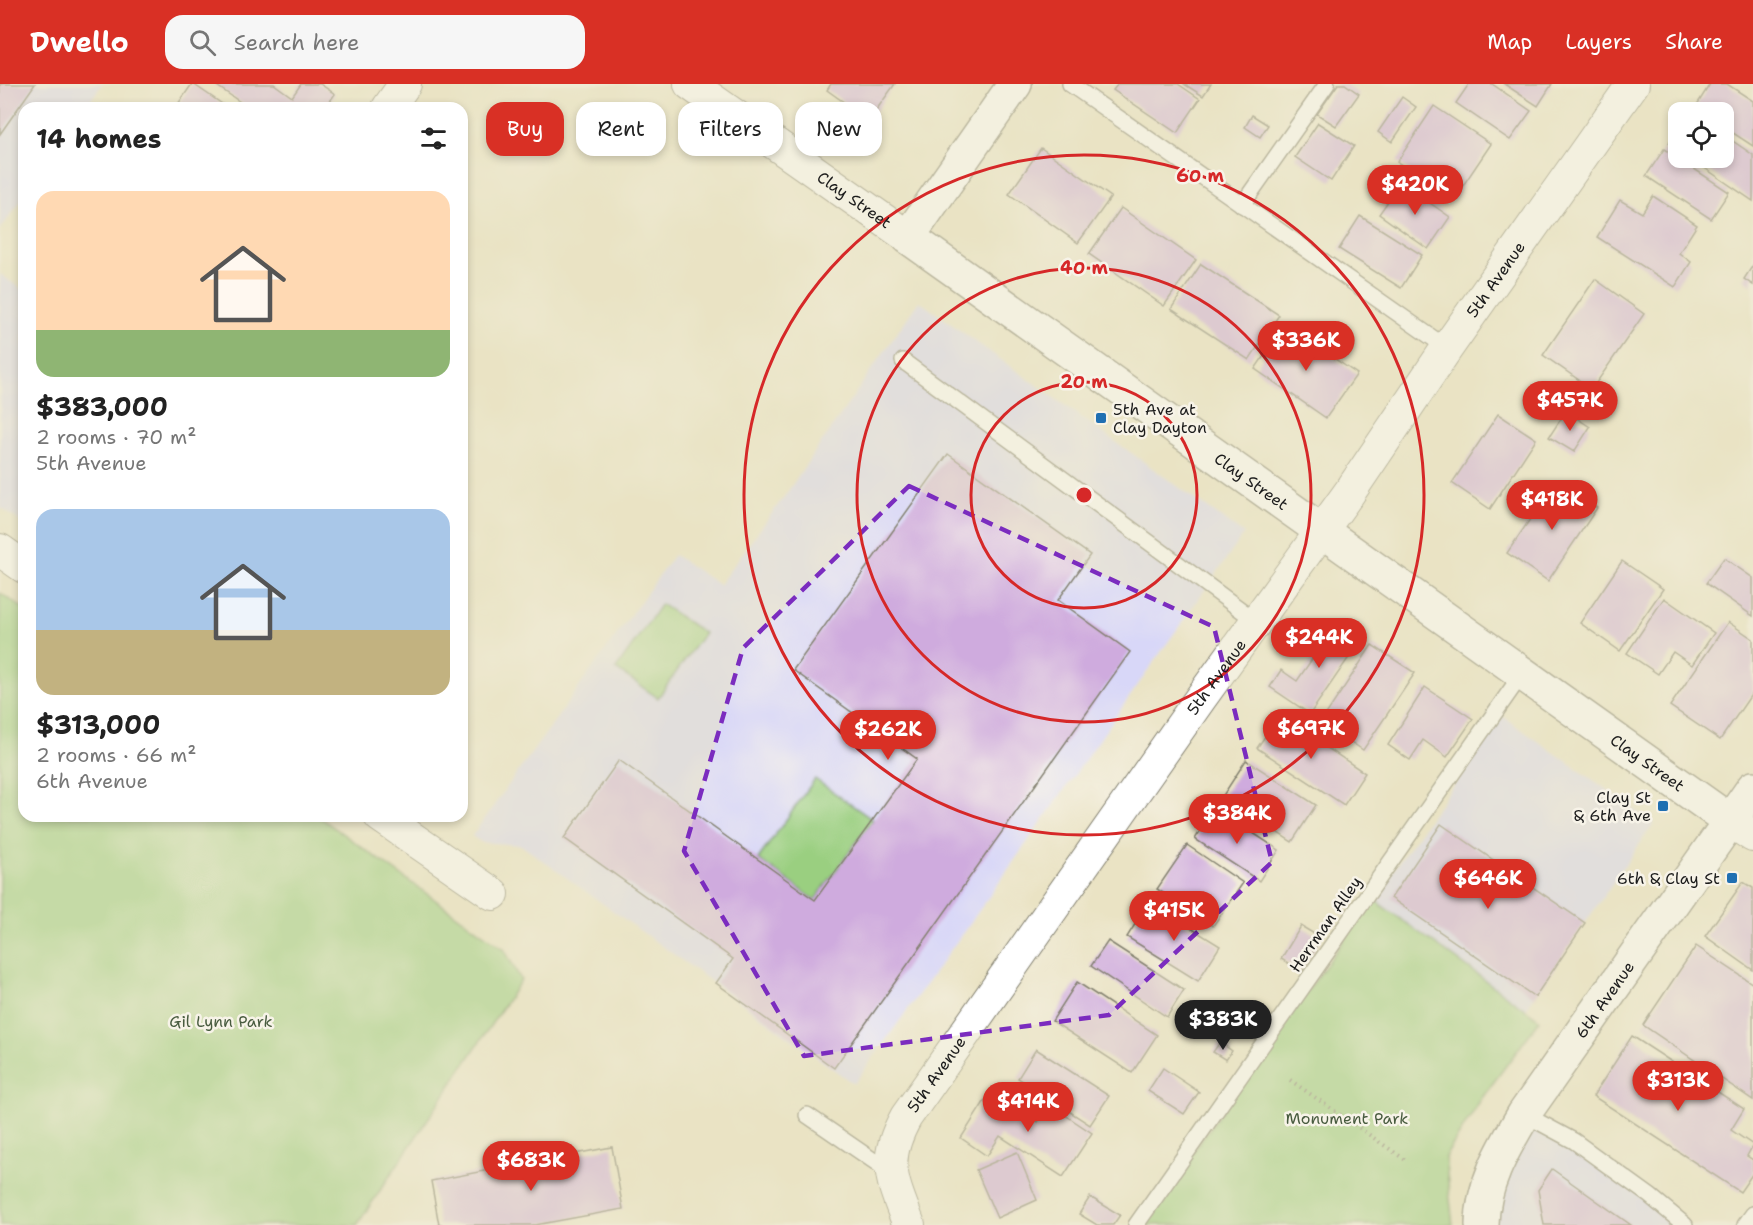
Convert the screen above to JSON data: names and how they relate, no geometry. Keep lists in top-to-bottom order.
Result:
{
  "streets": {
    "street": ["Clay Street", "5th Avenue", "6th Avenue"],
    "lane": ["Herrman Alley"]
  },
  "crossings": [
    ["Clay Street", "5th Avenue"],
    ["Clay Street", "Herrman Alley"],
    ["Clay Street", "6th Avenue"]
  ],
  "parks": ["Gil Lynn Park", "Monument Park"],
  "places": {
    "transit": ["5th Ave at Clay Dayton", "Clay St & 6th Ave", "6th & Clay St"]
  },
  "page": {
    "header": "Dwello",
    "search": "Search here",
    "nav": ["Map", "Layers", "Share"],
    "chip": [
      "Buy",
      "Rent",
      "Filters",
      "New"
    ],
    "heading": "14 homes",
    "price": [
      "$420K",
      "$336K",
      "$457K",
      "$418K",
      "$244K",
      "$697K",
      "$262K",
      "$384K",
      "$646K",
      "$415K",
      "$383K",
      "$313K",
      "$414K",
      "$683K"
    ],
    "list": [
      {
        "name": "$383,000",
        "note": "2 rooms · 70 m² · 5th Avenue"
      },
      {
        "name": "$313,000",
        "note": "2 rooms · 66 m² · 6th Avenue"
      }
    ]
  },
  "rings": ["60 m", "40 m", "20 m"]
}
